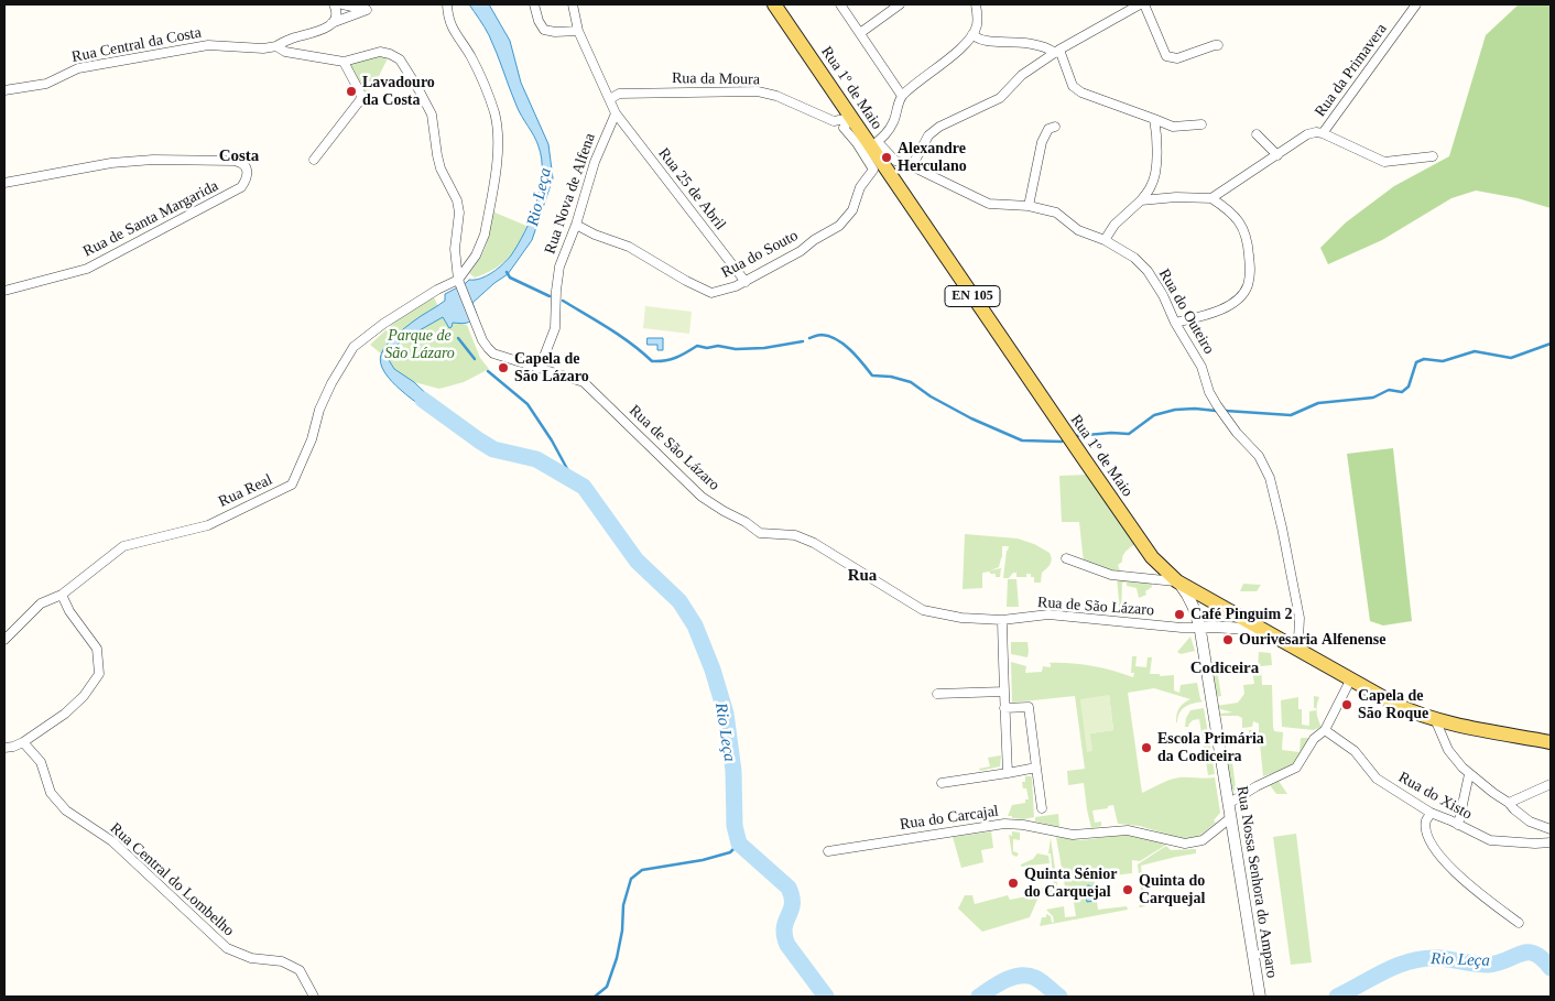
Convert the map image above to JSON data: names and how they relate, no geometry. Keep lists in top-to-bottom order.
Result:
{
  "streets": {
    "main road": ["Rua 1º de Maio", "EN 105"],
    "street": [
      "Rua Central da Costa",
      "Rua da Primavera",
      "Rua da Moura",
      "Rua 25 de Abril",
      "Rua Nova de Alfena",
      "Rua de Santa Margarida",
      "Rua do Souto",
      "Rua do Outeiro",
      "Rua de São Lázaro",
      "Rua Real",
      "Rua do Xisto",
      "Rua do Carcajal",
      "Rua Central do Lombelho",
      "Rua Nossa Senhora do Amparo"
    ]
  },
  "crossings": [
    ["Rua Central da Costa", "Rua de São Lázaro"],
    ["Rua Central da Costa", "Rua Real"],
    ["Rua da Moura", "Rua 1º de Maio"],
    ["Rua da Moura", "Rua do Souto"],
    ["Rua 1º de Maio", "Rua do Souto"],
    ["Rua 1º de Maio", "Rua do Outeiro"],
    ["Rua 1º de Maio", "Rua Nossa Senhora do Amparo"],
    ["Rua 25 de Abril", "Rua Nova de Alfena"],
    ["Rua 25 de Abril", "Rua do Souto"],
    ["Rua Nova de Alfena", "Rua do Souto"],
    ["Rua Nova de Alfena", "Rua de São Lázaro"],
    ["Rua de São Lázaro", "Rua Real"],
    ["Rua de São Lázaro", "Rua Nossa Senhora do Amparo"],
    ["Rua do Carcajal", "Rua Nossa Senhora do Amparo"]
  ],
  "districts": ["Costa", "Rua", "Codiceira"],
  "water": ["Rio Leça"],
  "parks": ["Parque de São Lázaro"],
  "places": [
    "Lavadouro da Costa",
    "Alexandre Herculano",
    "Capela de São Lázaro",
    "Café Pinguim 2",
    "Ourivesaria Alfenense",
    "Capela de São Roque",
    "Escola Primária da Codiceira",
    "Quinta Sénior do Carquejal",
    "Quinta do Carquejal"
  ]
}
